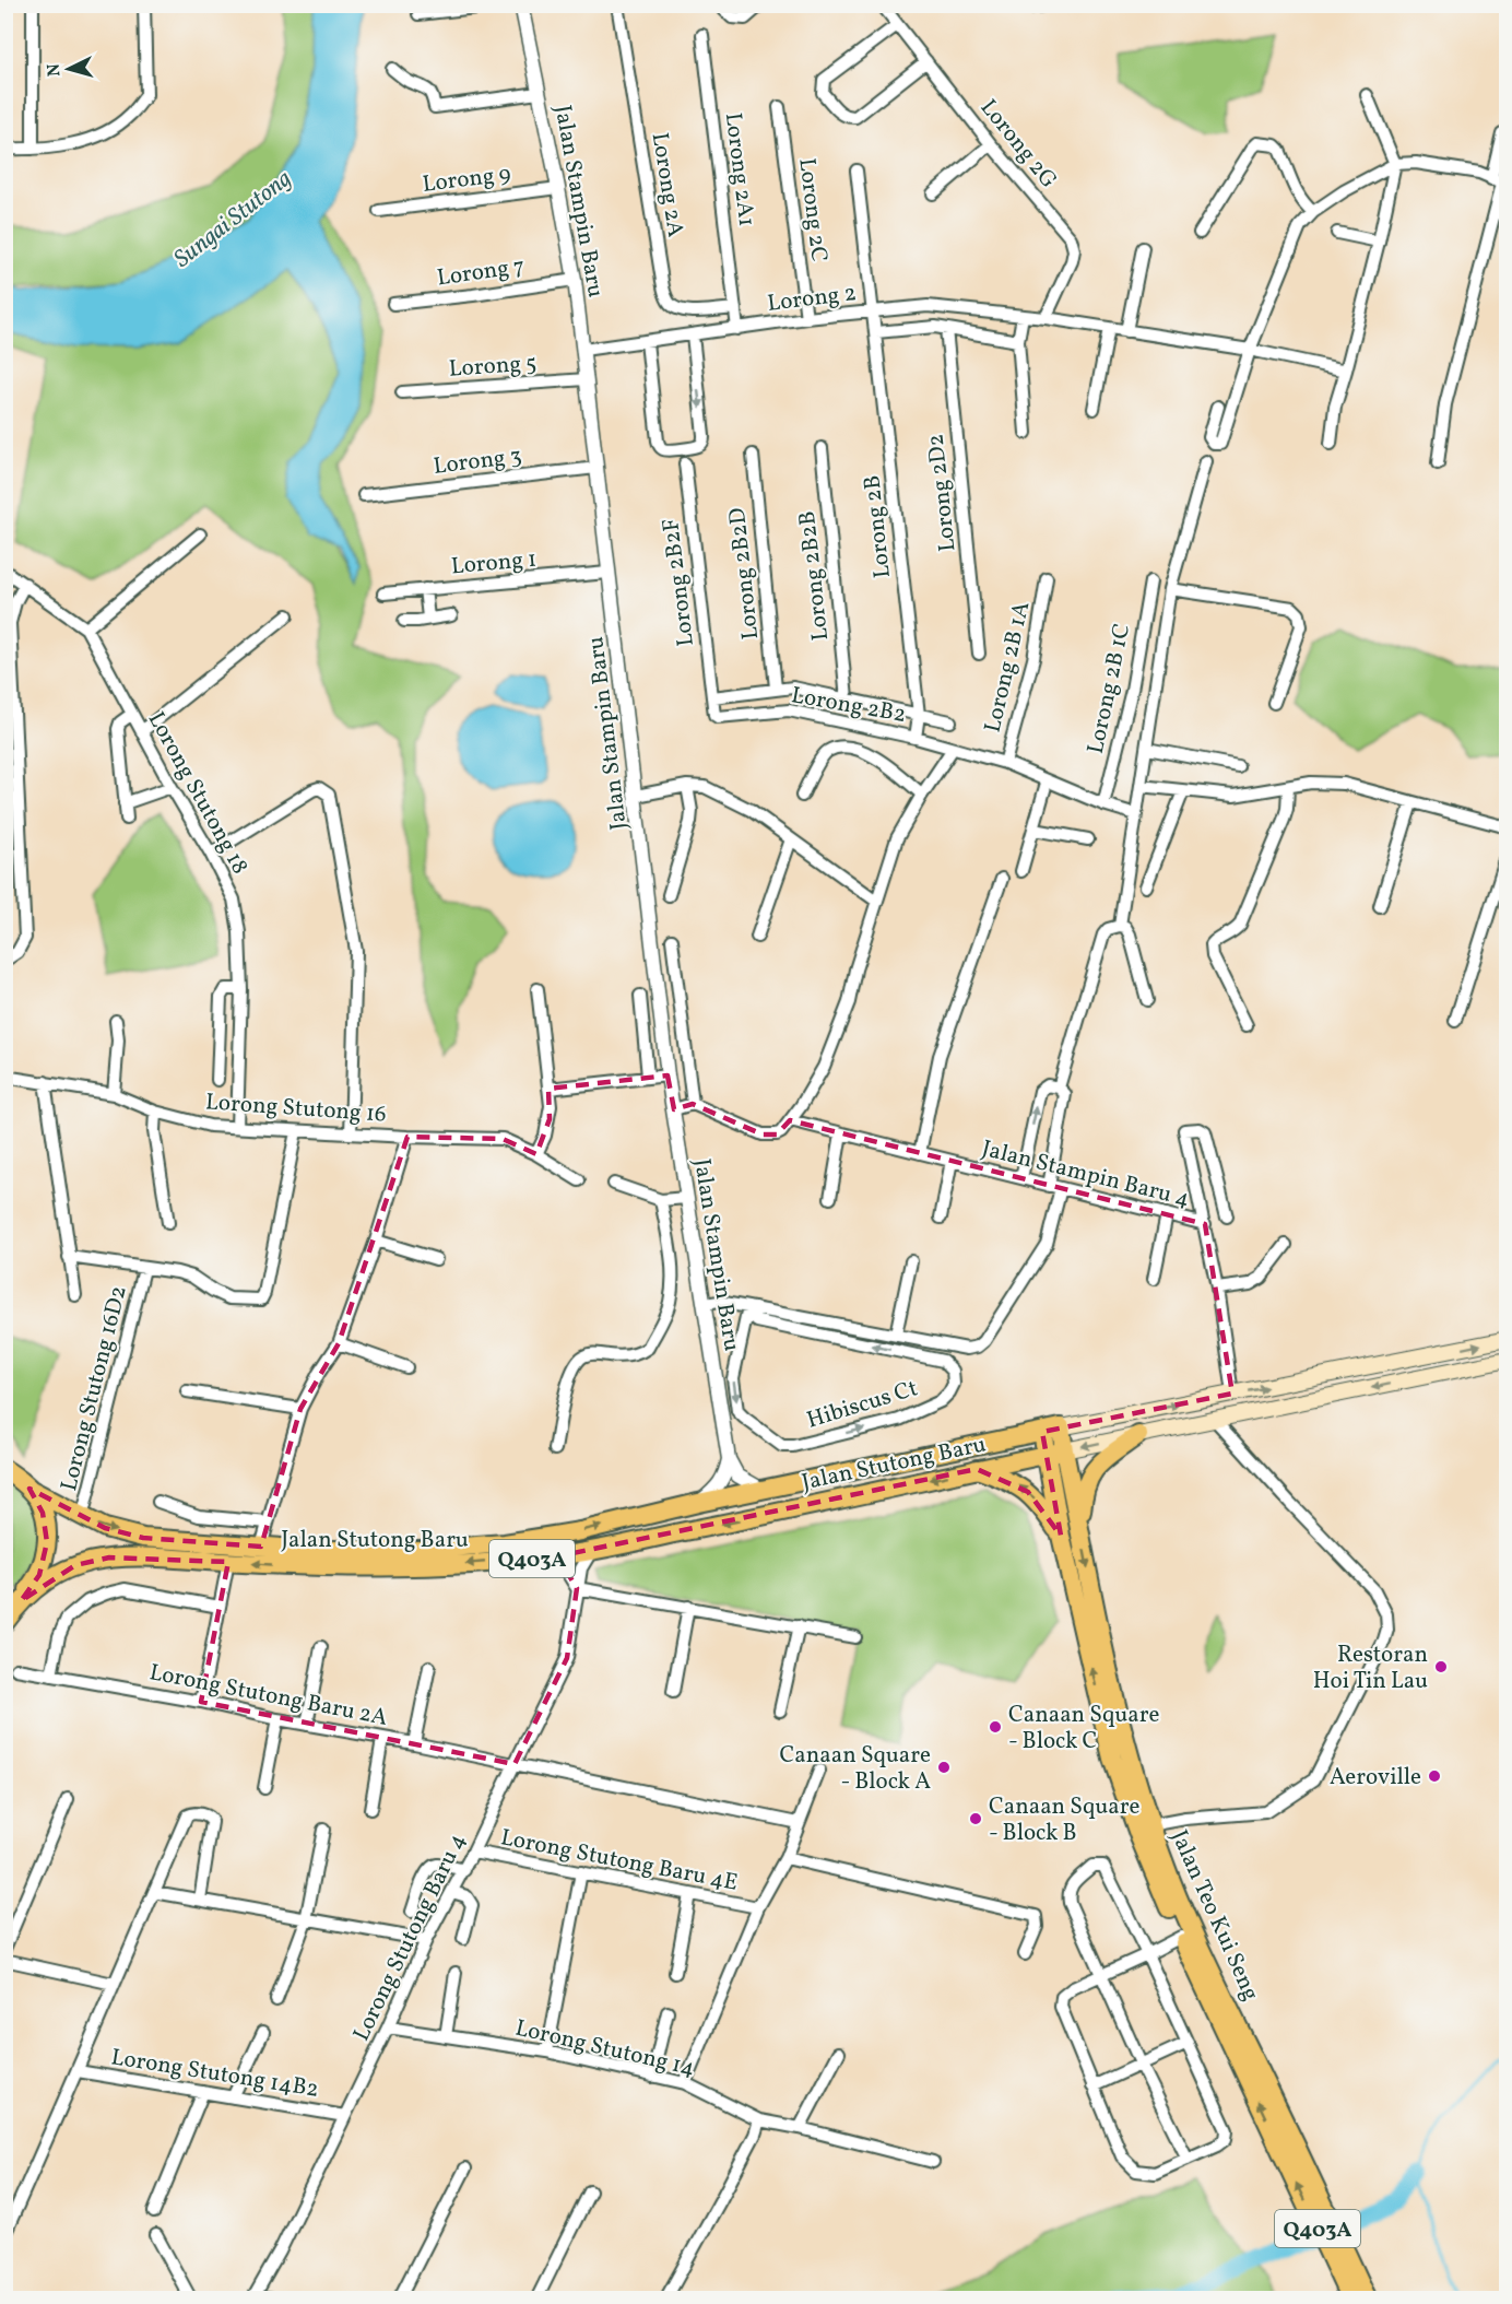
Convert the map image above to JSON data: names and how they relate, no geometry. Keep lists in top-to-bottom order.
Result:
{
  "streets": {
    "main road": ["Jalan Stutong Baru", "Q403A", "Jalan Teo Kui Seng"],
    "street": [
      "Lorong 2G",
      "Lorong 2A1",
      "Lorong 9",
      "Lorong 2A",
      "Jalan Stampin Baru",
      "Lorong 2C",
      "Lorong 7",
      "Lorong 2",
      "Lorong 5",
      "Lorong 3",
      "Lorong 2D2",
      "Lorong 2B",
      "Lorong 1",
      "Lorong 2B2D",
      "Lorong 2B2B",
      "Lorong 2B2F",
      "Lorong 2B 1A",
      "Lorong 2B 1C",
      "Lorong 2B2",
      "Lorong Stutong 18",
      "Lorong Stutong 16",
      "Jalan Stampin Baru 4",
      "Lorong Stutong 16D2",
      "Hibiscus Ct",
      "Lorong Stutong Baru 2A",
      "Lorong Stutong Baru 4E",
      "Lorong Stutong Baru 4",
      "Lorong Stutong 14",
      "Lorong Stutong 14B2"
    ]
  },
  "crossings": [
    ["Lorong 2G", "Lorong 2"],
    ["Lorong 2A1", "Lorong 2A"],
    ["Lorong 2A1", "Lorong 2"],
    ["Lorong 9", "Jalan Stampin Baru"],
    ["Jalan Stampin Baru", "Lorong 7"],
    ["Jalan Stampin Baru", "Lorong 2"],
    ["Jalan Stampin Baru", "Lorong 5"],
    ["Jalan Stampin Baru", "Lorong 3"],
    ["Jalan Stampin Baru", "Lorong 1"],
    ["Lorong 2C", "Lorong 2"],
    ["Lorong 2", "Lorong 2B"],
    ["Lorong 2B", "Lorong 2B2"],
    ["Lorong 2B2F", "Lorong 2B2"],
    ["Lorong 2B 1A", "Lorong 2B2"],
    ["Lorong 2B 1C", "Lorong 2B2"],
    ["Lorong Stutong 18", "Lorong Stutong 16"],
    ["Lorong Stutong 16D2", "Jalan Stutong Baru"],
    ["Jalan Stutong Baru", "Jalan Teo Kui Seng"],
    ["Jalan Stutong Baru", "Lorong Stutong Baru 4"],
    ["Lorong Stutong Baru 2A", "Lorong Stutong Baru 4"],
    ["Lorong Stutong Baru 4E", "Lorong Stutong Baru 4"],
    ["Lorong Stutong Baru 4", "Lorong Stutong 14"],
    ["Lorong Stutong Baru 4", "Lorong Stutong 14B2"]
  ],
  "water": ["Sungai Stutong"],
  "places": [
    "Restoran Hoi Tin Lau",
    "Canaan Square - Block C",
    "Canaan Square - Block A",
    "Aeroville",
    "Canaan Square - Block B"
  ],
  "north": "left"
}
